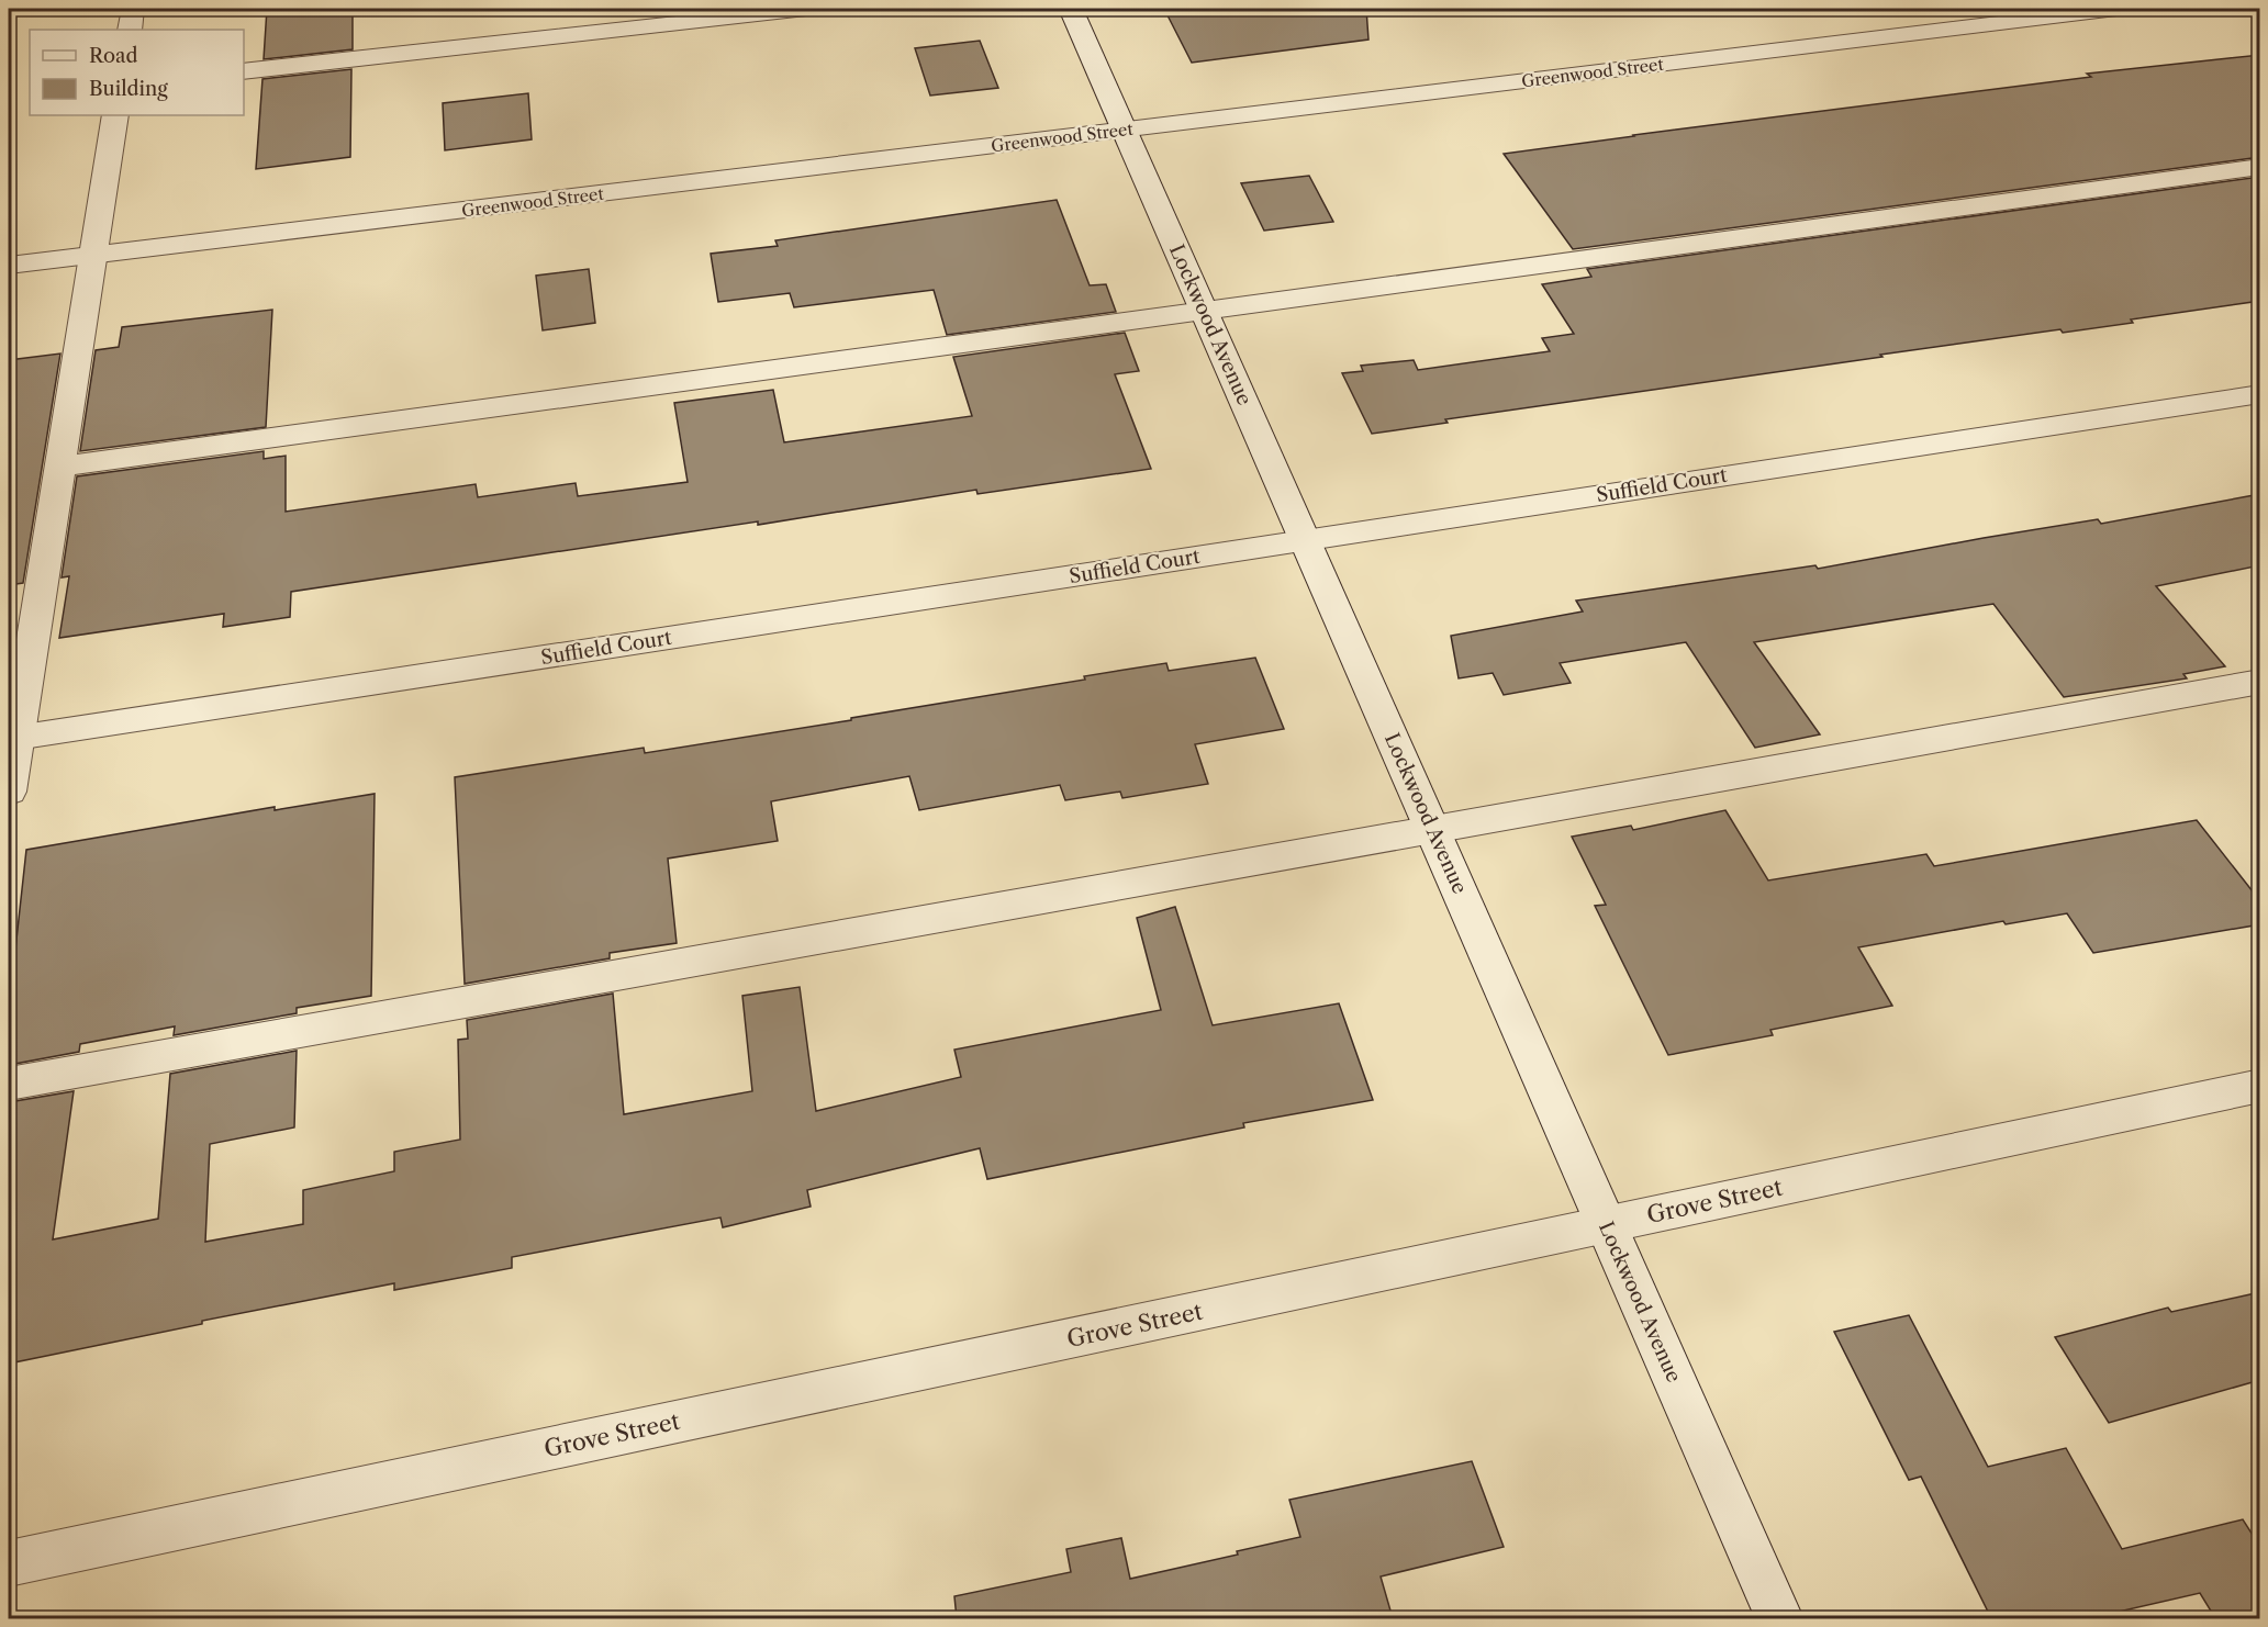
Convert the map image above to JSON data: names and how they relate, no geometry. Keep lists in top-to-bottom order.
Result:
{
  "streets": {
    "street": [
      "Greenwood Street",
      "Lockwood Avenue",
      "Suffield Court",
      "Grove Street"
    ]
  },
  "crossings": [
    ["Greenwood Street", "Lockwood Avenue"],
    ["Lockwood Avenue", "Suffield Court"],
    ["Lockwood Avenue", "Grove Street"]
  ],
  "legend": ["Road", "Building"]
}
